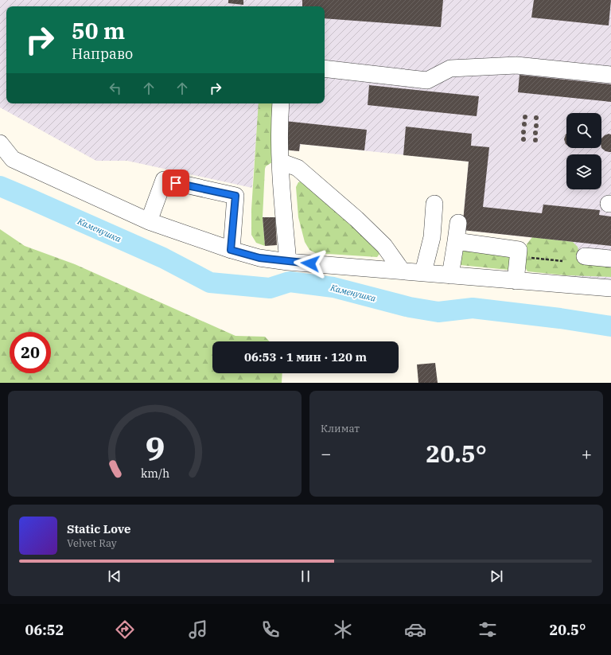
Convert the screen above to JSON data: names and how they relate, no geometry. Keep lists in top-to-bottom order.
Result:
{
  "water": ["Каменушка"],
  "page": {
    "turn": ["50 m", "Направо"],
    "limit": "20",
    "trip": "06:53 · 1 мин · 120 m",
    "tile": "Климат",
    "heat": ["−", "20.5°", "+"],
    "song": ["Static Love", "Velvet Ray"],
    "tabs": ["06:52", "20.5°"],
    "gauge": ["9", "km/h"]
  }
}
